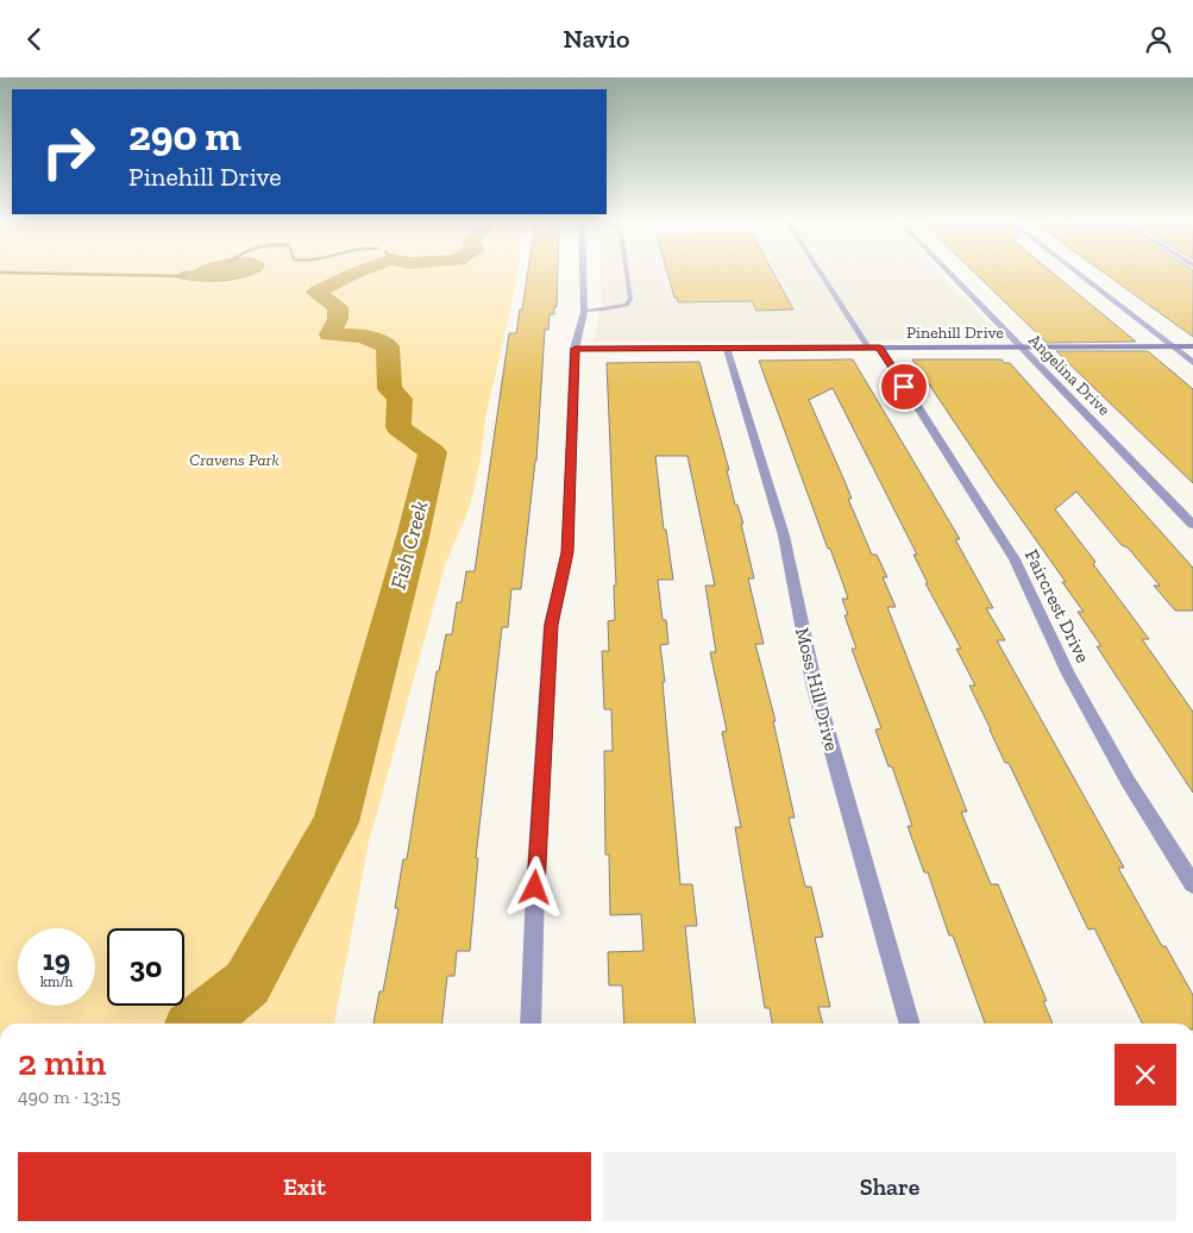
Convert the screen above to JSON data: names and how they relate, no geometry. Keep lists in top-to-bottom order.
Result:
{
  "streets": {
    "street": [
      "Pinehill Drive",
      "Angelina Drive",
      "Faircrest Drive",
      "Moss Hill Drive"
    ]
  },
  "crossings": [
    ["Pinehill Drive", "Angelina Drive"],
    ["Pinehill Drive", "Faircrest Drive"],
    ["Pinehill Drive", "Moss Hill Drive"]
  ],
  "water": ["Fish Creek"],
  "parks": ["Cravens Park"],
  "page": {
    "header": "Navio",
    "turn": ["290 m", "Pinehill Drive"],
    "speed": "19 km/h",
    "limit": "30",
    "heading": ["2 min", "490 m · 13:15"],
    "buttons": ["Exit", "Share"]
  }
}
